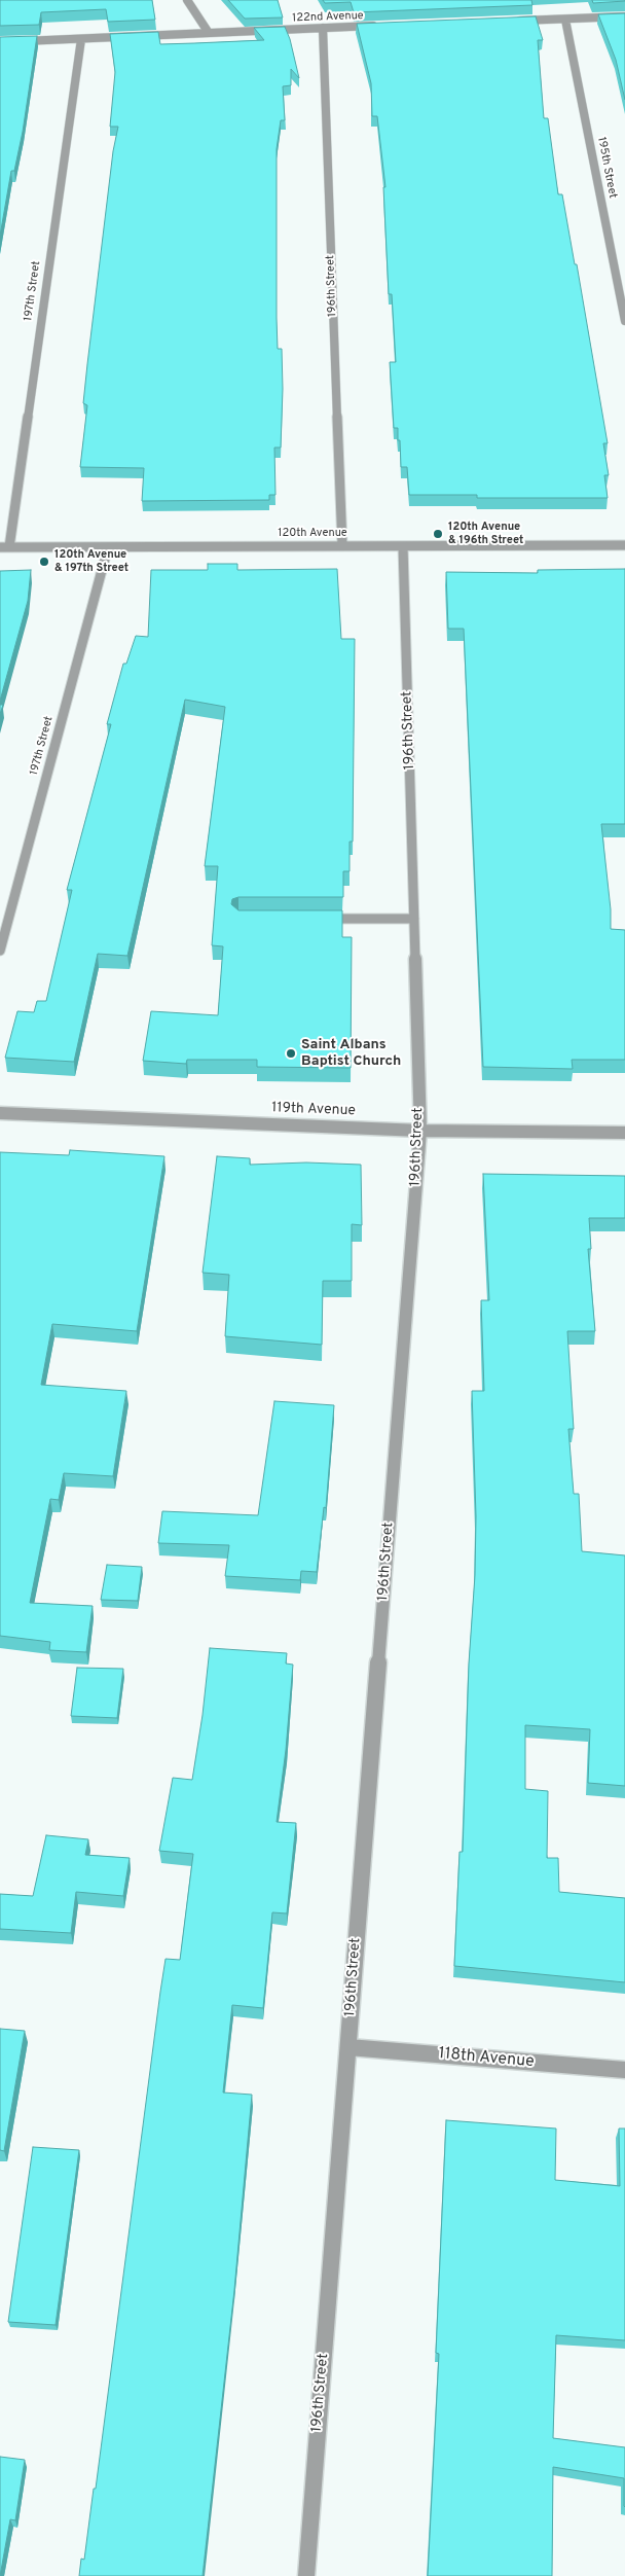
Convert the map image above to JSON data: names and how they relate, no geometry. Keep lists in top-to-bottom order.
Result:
{
  "streets": {
    "street": [
      "122nd Avenue",
      "195th Street",
      "196th Street",
      "197th Street",
      "120th Avenue",
      "119th Avenue",
      "118th Avenue"
    ]
  },
  "crossings": [
    ["122nd Avenue", "196th Street"],
    ["122nd Avenue", "197th Street"],
    ["196th Street", "120th Avenue"],
    ["196th Street", "119th Avenue"],
    ["196th Street", "118th Avenue"],
    ["197th Street", "120th Avenue"]
  ],
  "places": ["120th Avenue & 196th Street", "120th Avenue & 197th Street", "Saint Albans Baptist Church"]
}
